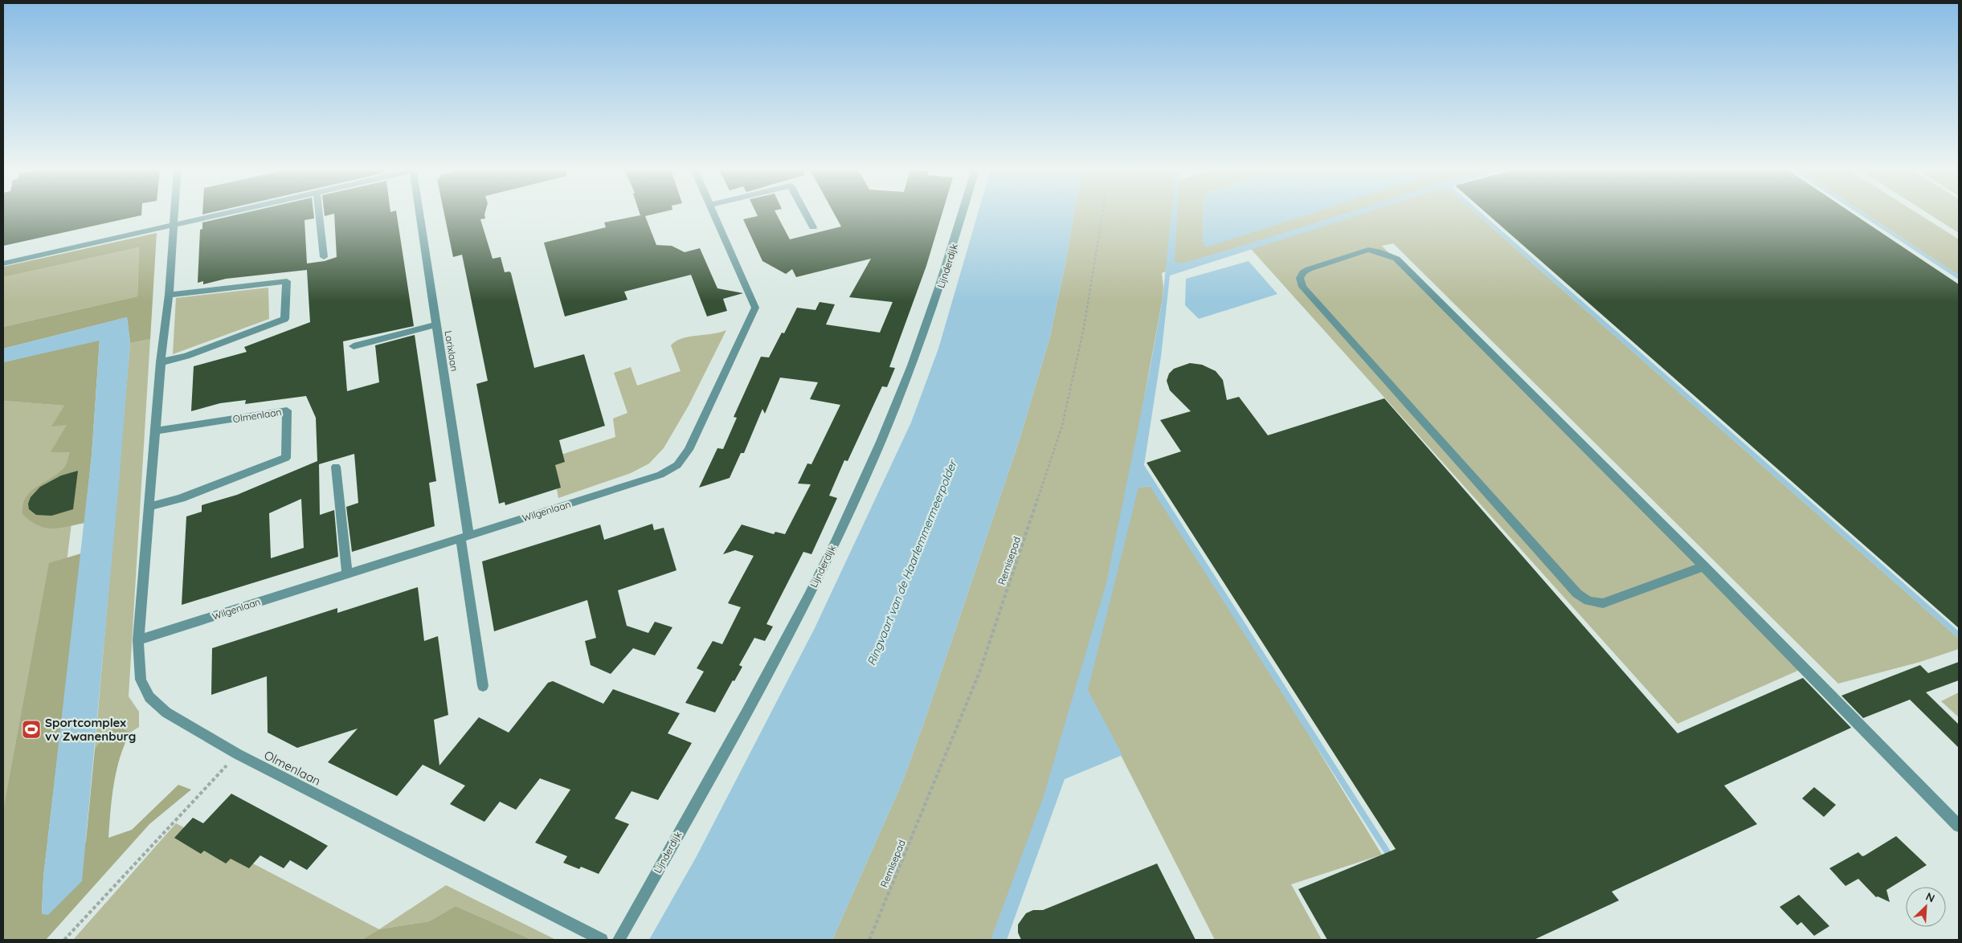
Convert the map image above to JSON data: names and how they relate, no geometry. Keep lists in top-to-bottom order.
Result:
{
  "streets": {
    "street": [
      "Lijnderdijk",
      "Larixlaan",
      "Olmenlaan",
      "Wilgenlaan"
    ],
    "path": ["Remisepad"]
  },
  "crossings": [
    ["Larixlaan", "Wilgenlaan"],
    ["Olmenlaan", "Wilgenlaan"]
  ],
  "water": ["Ringvaart van de Haarlemmermeerpolder"],
  "places": {
    "sports": ["Sportcomplex vv Zwanenburg"]
  },
  "north": "top right"
}
